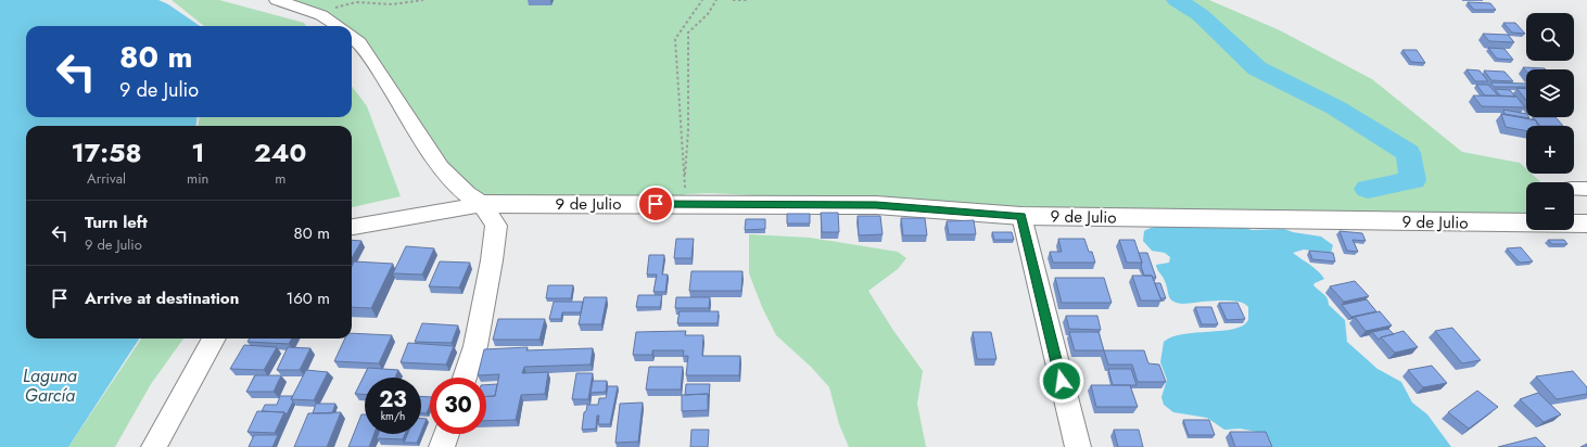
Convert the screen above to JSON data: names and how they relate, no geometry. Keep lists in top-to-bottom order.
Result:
{
  "streets": {
    "main road": ["9 de Julio"]
  },
  "water": ["Laguna García"],
  "page": {
    "map_buttons": ["+", "−"],
    "turn": ["80 m", "9 de Julio"],
    "eta": [
      "17:58",
      "Arrival",
      "1",
      "min",
      "240",
      "m"
    ],
    "list": [
      {
        "name": "Turn left",
        "note": "9 de Julio",
        "value": "80 m"
      },
      {
        "name": "Arrive at destination",
        "value": "160 m"
      }
    ],
    "speed": "23 km/h",
    "limit": "30"
  }
}
